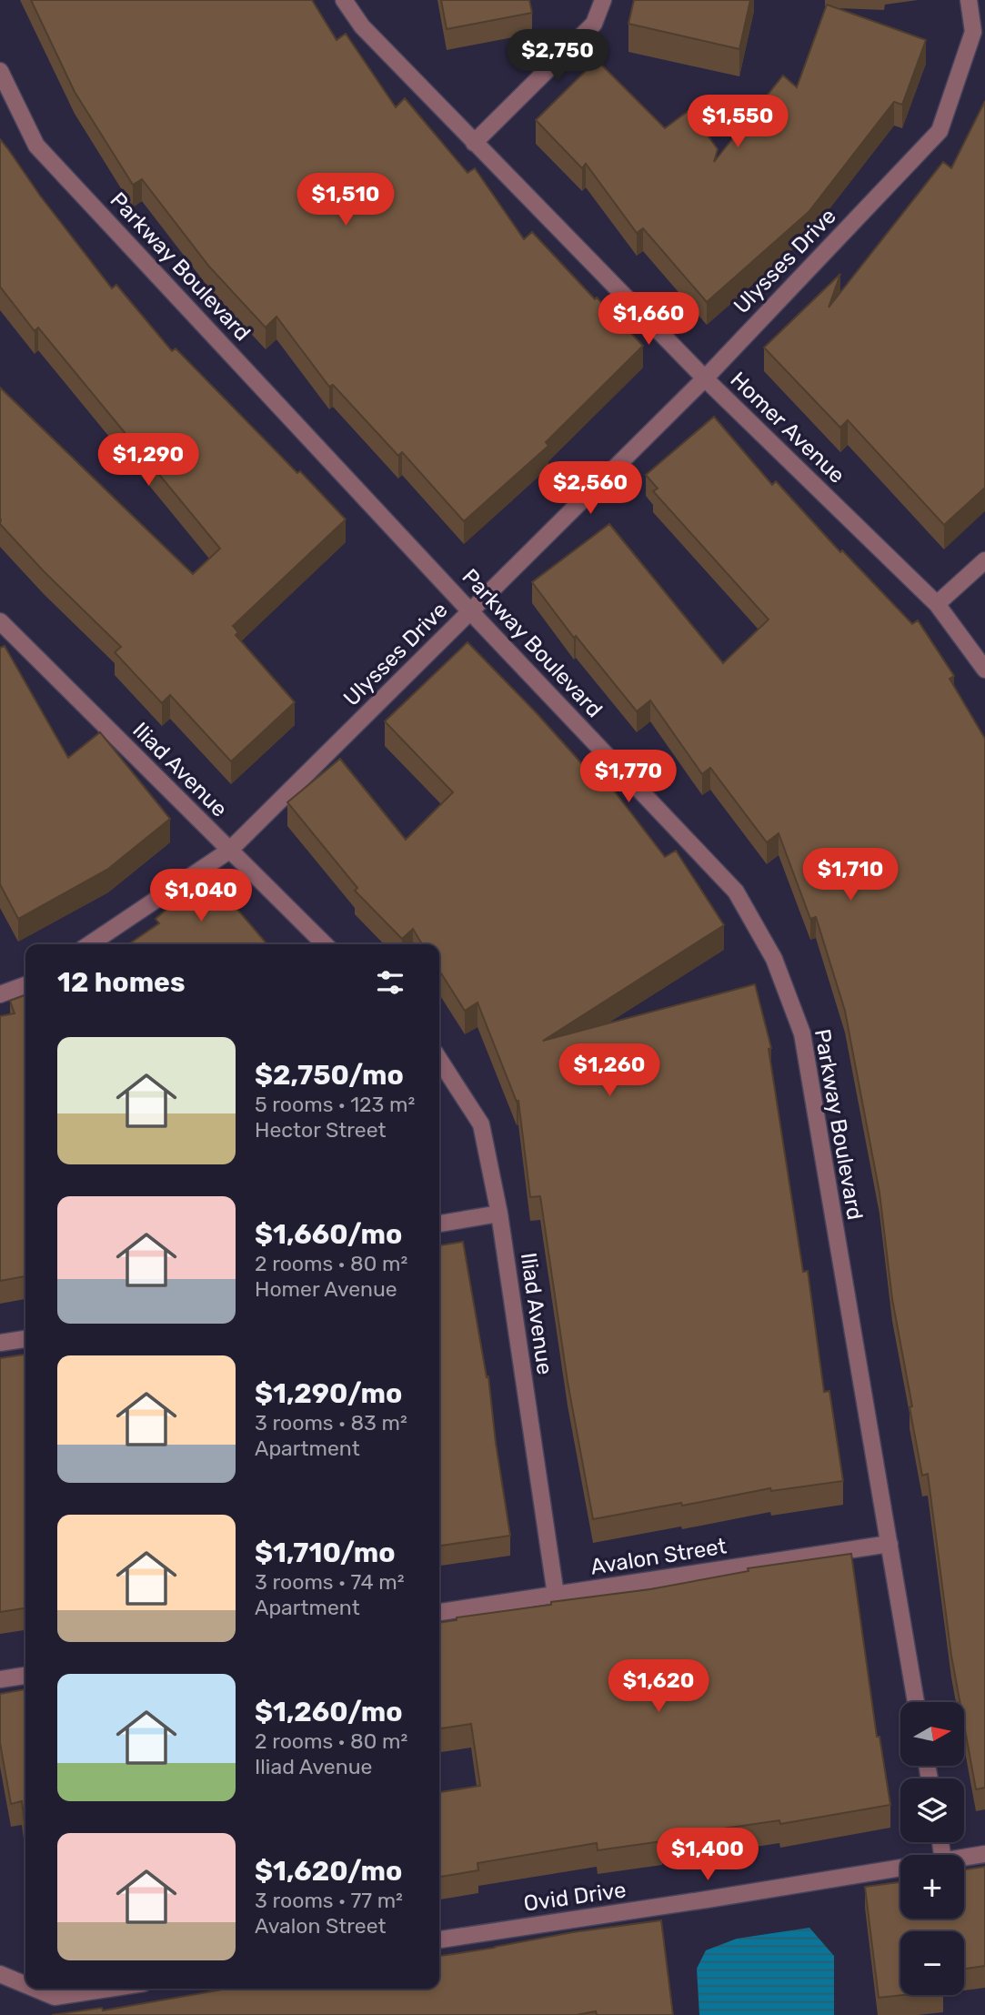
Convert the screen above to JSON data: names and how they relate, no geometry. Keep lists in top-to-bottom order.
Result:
{
  "streets": {
    "street": [
      "Ulysses Drive",
      "Parkway Boulevard",
      "Homer Avenue",
      "Iliad Avenue",
      "Avalon Street",
      "Ovid Drive"
    ]
  },
  "crossings": [
    ["Ulysses Drive", "Parkway Boulevard"],
    ["Ulysses Drive", "Homer Avenue"],
    ["Ulysses Drive", "Iliad Avenue"],
    ["Parkway Boulevard", "Avalon Street"],
    ["Iliad Avenue", "Avalon Street"]
  ],
  "north": "right",
  "page": {
    "price": [
      "$2,750",
      "$1,550",
      "$1,510",
      "$1,660",
      "$1,290",
      "$2,560",
      "$1,770",
      "$1,710",
      "$1,040",
      "$1,260",
      "$1,620",
      "$1,400"
    ],
    "heading": "12 homes",
    "list": [
      {
        "name": "$2,750/mo",
        "note": "5 rooms · 123 m² · Hector Street"
      },
      {
        "name": "$1,660/mo",
        "note": "2 rooms · 80 m² · Homer Avenue"
      },
      {
        "name": "$1,290/mo",
        "note": "3 rooms · 83 m² · Apartment"
      },
      {
        "name": "$1,710/mo",
        "note": "3 rooms · 74 m² · Apartment"
      },
      {
        "name": "$1,260/mo",
        "note": "2 rooms · 80 m² · Iliad Avenue"
      },
      {
        "name": "$1,620/mo",
        "note": "3 rooms · 77 m² · Avalon Street"
      }
    ],
    "map_buttons": ["+", "−"]
  }
}
